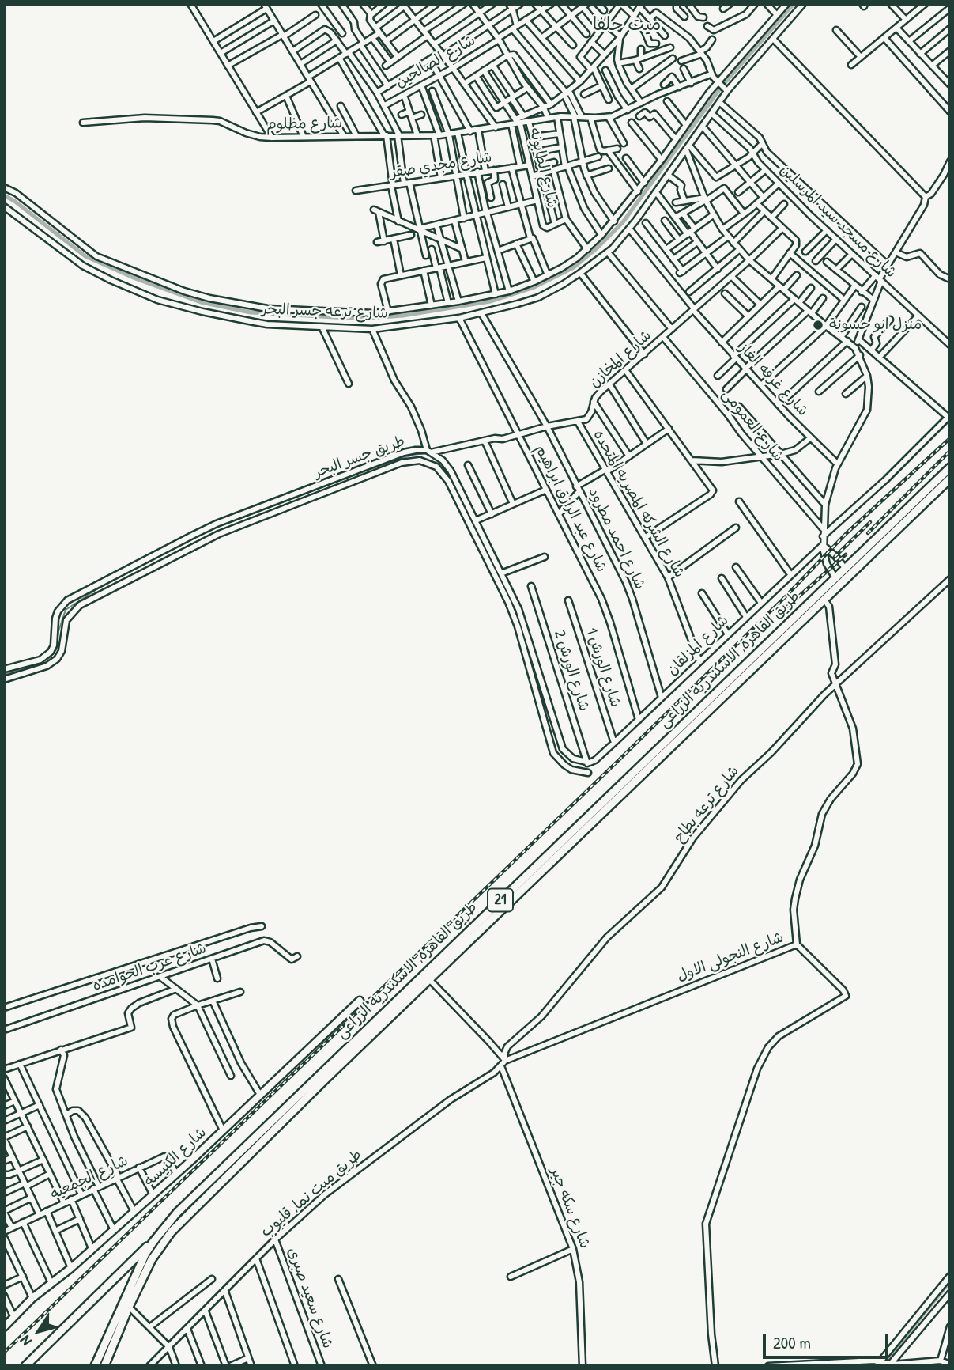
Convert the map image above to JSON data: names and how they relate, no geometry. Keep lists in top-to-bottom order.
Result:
{
  "streets": {
    "highway": ["طريق القاهرة, الاسكندرية الزراعى", "21"],
    "main road": ["شارع الكنيسه"],
    "street": [
      "شارع الصالحين",
      "شارع مظلوم",
      "شارع مجدي صقر",
      "شارع الطابونه",
      "شارع مسجد سيد المرسلين",
      "شارع ترعه جسر البحر",
      "شارع المخازن",
      "شارع غرفه الغاز",
      "شارع العمومى",
      "طريق جسر البحر",
      "شارع الشركه المصريه المتحده",
      "شارع عبد الرازق ابراهيم",
      "شارع احمد مطرود",
      "شارع المزلقان",
      "شارع الورش 1",
      "شارع الورش 2",
      "شارع ترعه بطاح",
      "شارع النجولى الاول",
      "شارع عرب الحوامده",
      "شارع الجمعيه",
      "طريق ميت نما, قليوب",
      "شارع سكه جير",
      "شارع سعيد صبرى"
    ]
  },
  "crossings": [
    ["شارع الصالحين", "شارع الطابونه"],
    ["شارع مظلوم", "شارع الطابونه"],
    ["شارع مجدي صقر", "شارع الطابونه"],
    ["شارع مسجد سيد المرسلين", "شارع ترعه جسر البحر"],
    ["شارع ترعه جسر البحر", "شارع غرفه الغاز"],
    ["شارع ترعه جسر البحر", "شارع عبد الرازق ابراهيم"],
    ["شارع ترعه جسر البحر", "شارع احمد مطرود"],
    ["شارع المخازن", "شارع غرفه الغاز"],
    ["شارع المخازن", "شارع العمومى"],
    ["شارع المخازن", "شارع الشركه المصريه المتحده"],
    ["شارع الشركه المصريه المتحده", "شارع المزلقان"],
    ["شارع عبد الرازق ابراهيم", "شارع المزلقان"],
    ["شارع احمد مطرود", "شارع المزلقان"],
    ["شارع المزلقان", "شارع الورش 1"],
    ["شارع المزلقان", "شارع الورش 2"],
    ["طريق القاهرة, الاسكندرية الزراعى", "شارع النجولى الاول"],
    ["شارع ترعه بطاح", "شارع النجولى الاول"],
    ["شارع ترعه بطاح", "طريق ميت نما, قليوب"],
    ["شارع النجولى الاول", "طريق ميت نما, قليوب"],
    ["شارع الكنيسه", "شارع الجمعيه"],
    ["طريق ميت نما, قليوب", "شارع سكه جير"],
    ["طريق ميت نما, قليوب", "شارع سعيد صبرى"]
  ],
  "districts": ["ميت حلفا"],
  "places": ["منزل ابو حسونة"],
  "scale_bar": "200 m",
  "north": "bottom left"
}
